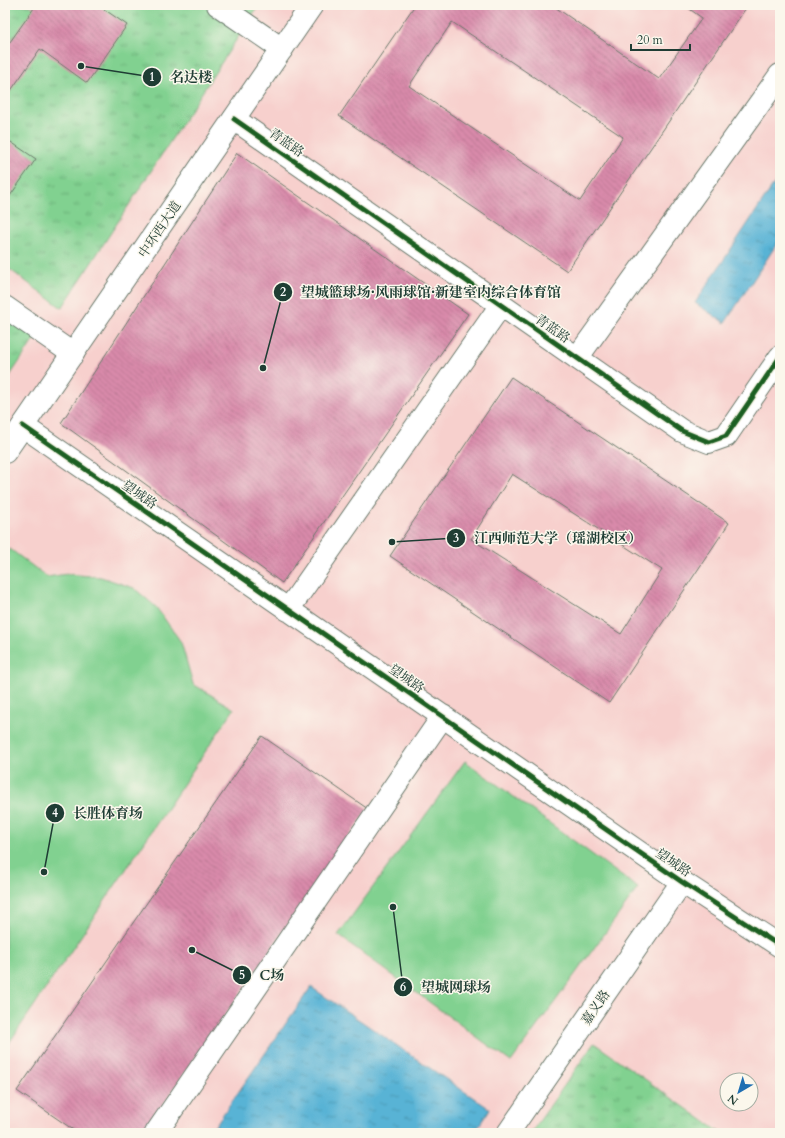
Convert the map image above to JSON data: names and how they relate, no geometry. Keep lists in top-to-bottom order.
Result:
{
  "streets": {
    "street": [
      "青蓝路",
      "中环西大道",
      "望城路",
      "嘉义路"
    ]
  },
  "crossings": [
    ["青蓝路", "中环西大道"],
    ["中环西大道", "望城路"],
    ["望城路", "嘉义路"]
  ],
  "places": [
    "名达楼",
    "望城篮球场·风雨球馆·新建室内综合体育馆",
    "江西师范大学（瑶湖校区）",
    "长胜体育场",
    "望城网球场",
    "C场"
  ],
  "scale_bar": "20 m",
  "north": "bottom left"
}
